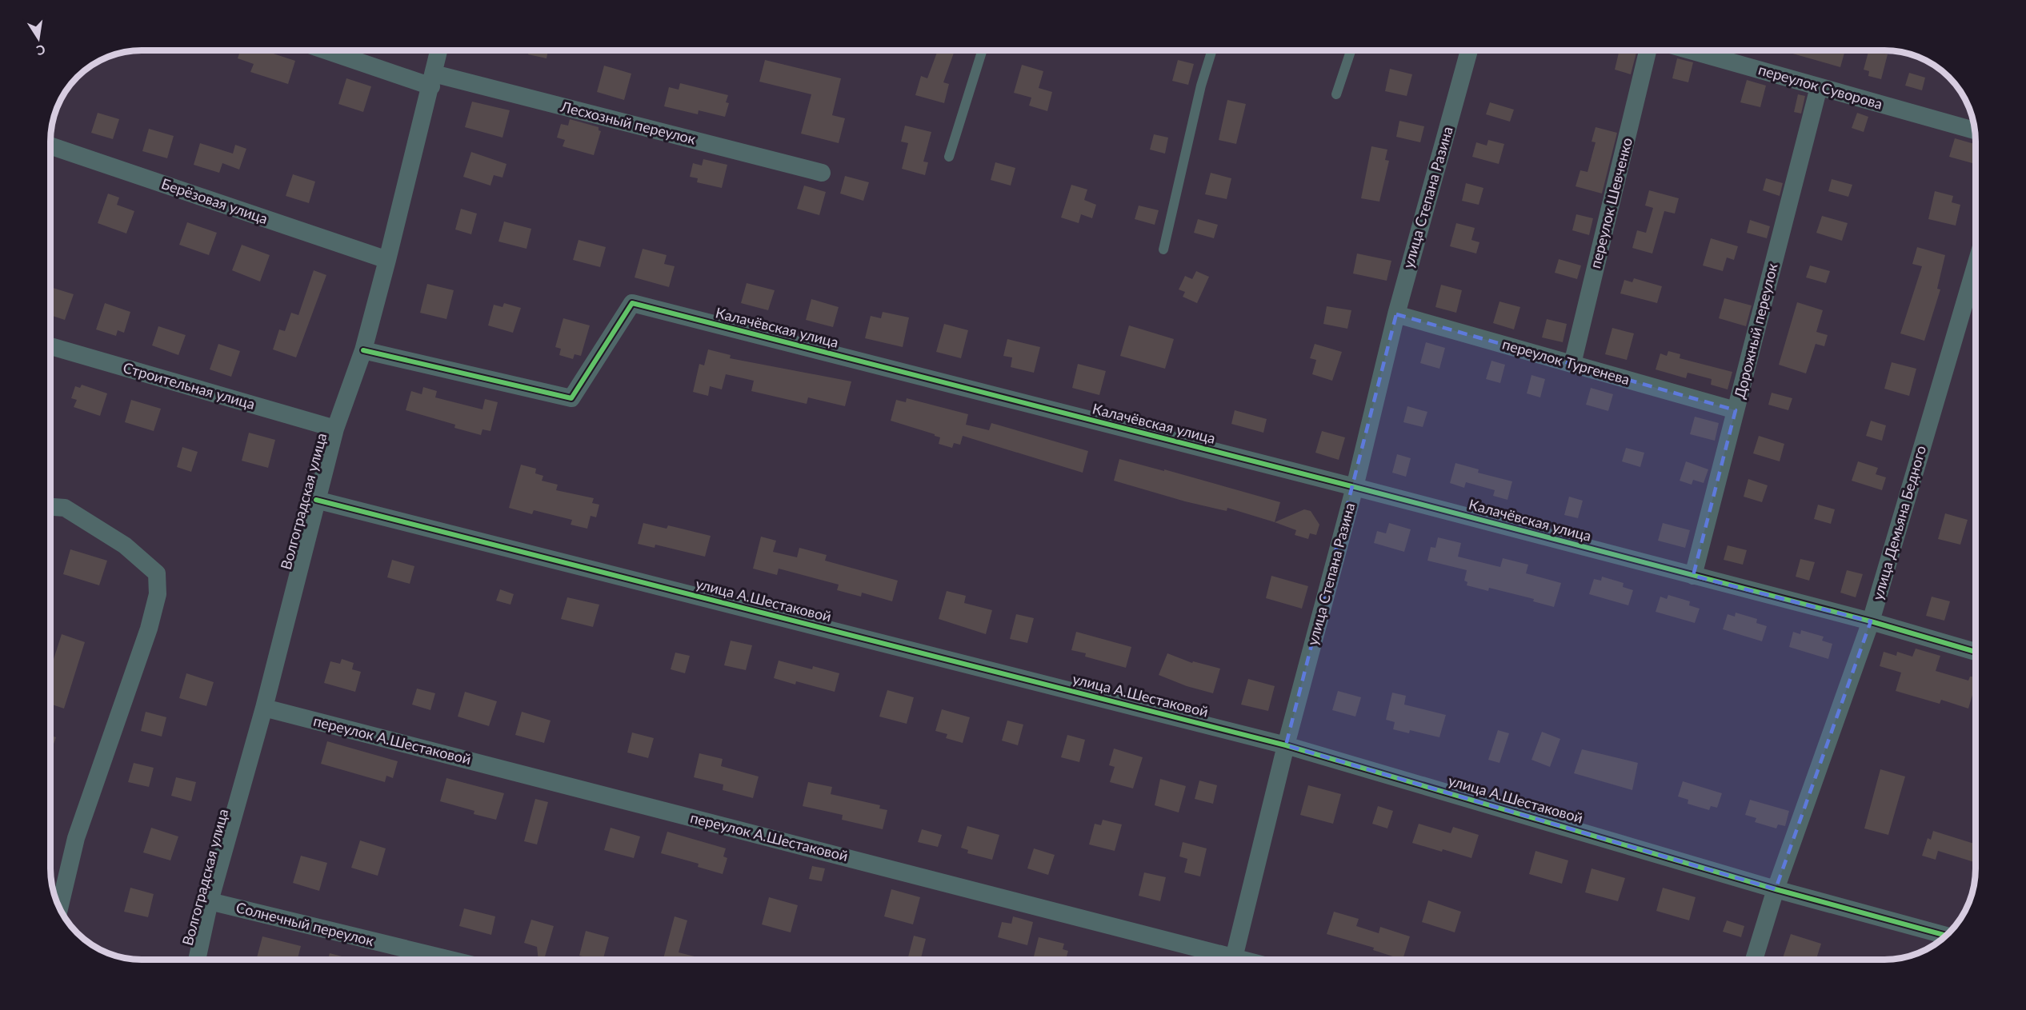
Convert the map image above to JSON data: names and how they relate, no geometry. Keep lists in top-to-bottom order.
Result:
{
  "streets": {
    "street": [
      "переулок Суворова",
      "Лесхозный переулок",
      "улица Степана Разина",
      "Берёзовая улица",
      "переулок Шевченко",
      "Калачёвская улица",
      "Дорожный переулок",
      "переулок Тургенева",
      "Строительная улица",
      "Волгоградская улица",
      "улица Демьяна Бедного",
      "улица А.Шестаковой",
      "переулок А.Шестаковой",
      "Солнечный переулок"
    ]
  },
  "crossings": [
    ["переулок Суворова", "Дорожный переулок"],
    ["Лесхозный переулок", "Волгоградская улица"],
    ["улица Степана Разина", "Калачёвская улица"],
    ["улица Степана Разина", "переулок Тургенева"],
    ["улица Степана Разина", "улица А.Шестаковой"],
    ["Берёзовая улица", "Волгоградская улица"],
    ["переулок Шевченко", "переулок Тургенева"],
    ["Калачёвская улица", "Дорожный переулок"],
    ["Калачёвская улица", "Волгоградская улица"],
    ["Калачёвская улица", "улица Демьяна Бедного"],
    ["Дорожный переулок", "переулок Тургенева"],
    ["Строительная улица", "Волгоградская улица"],
    ["Волгоградская улица", "улица А.Шестаковой"],
    ["Волгоградская улица", "переулок А.Шестаковой"],
    ["Волгоградская улица", "Солнечный переулок"],
    ["улица Демьяна Бедного", "улица А.Шестаковой"]
  ],
  "north": "bottom"
}
